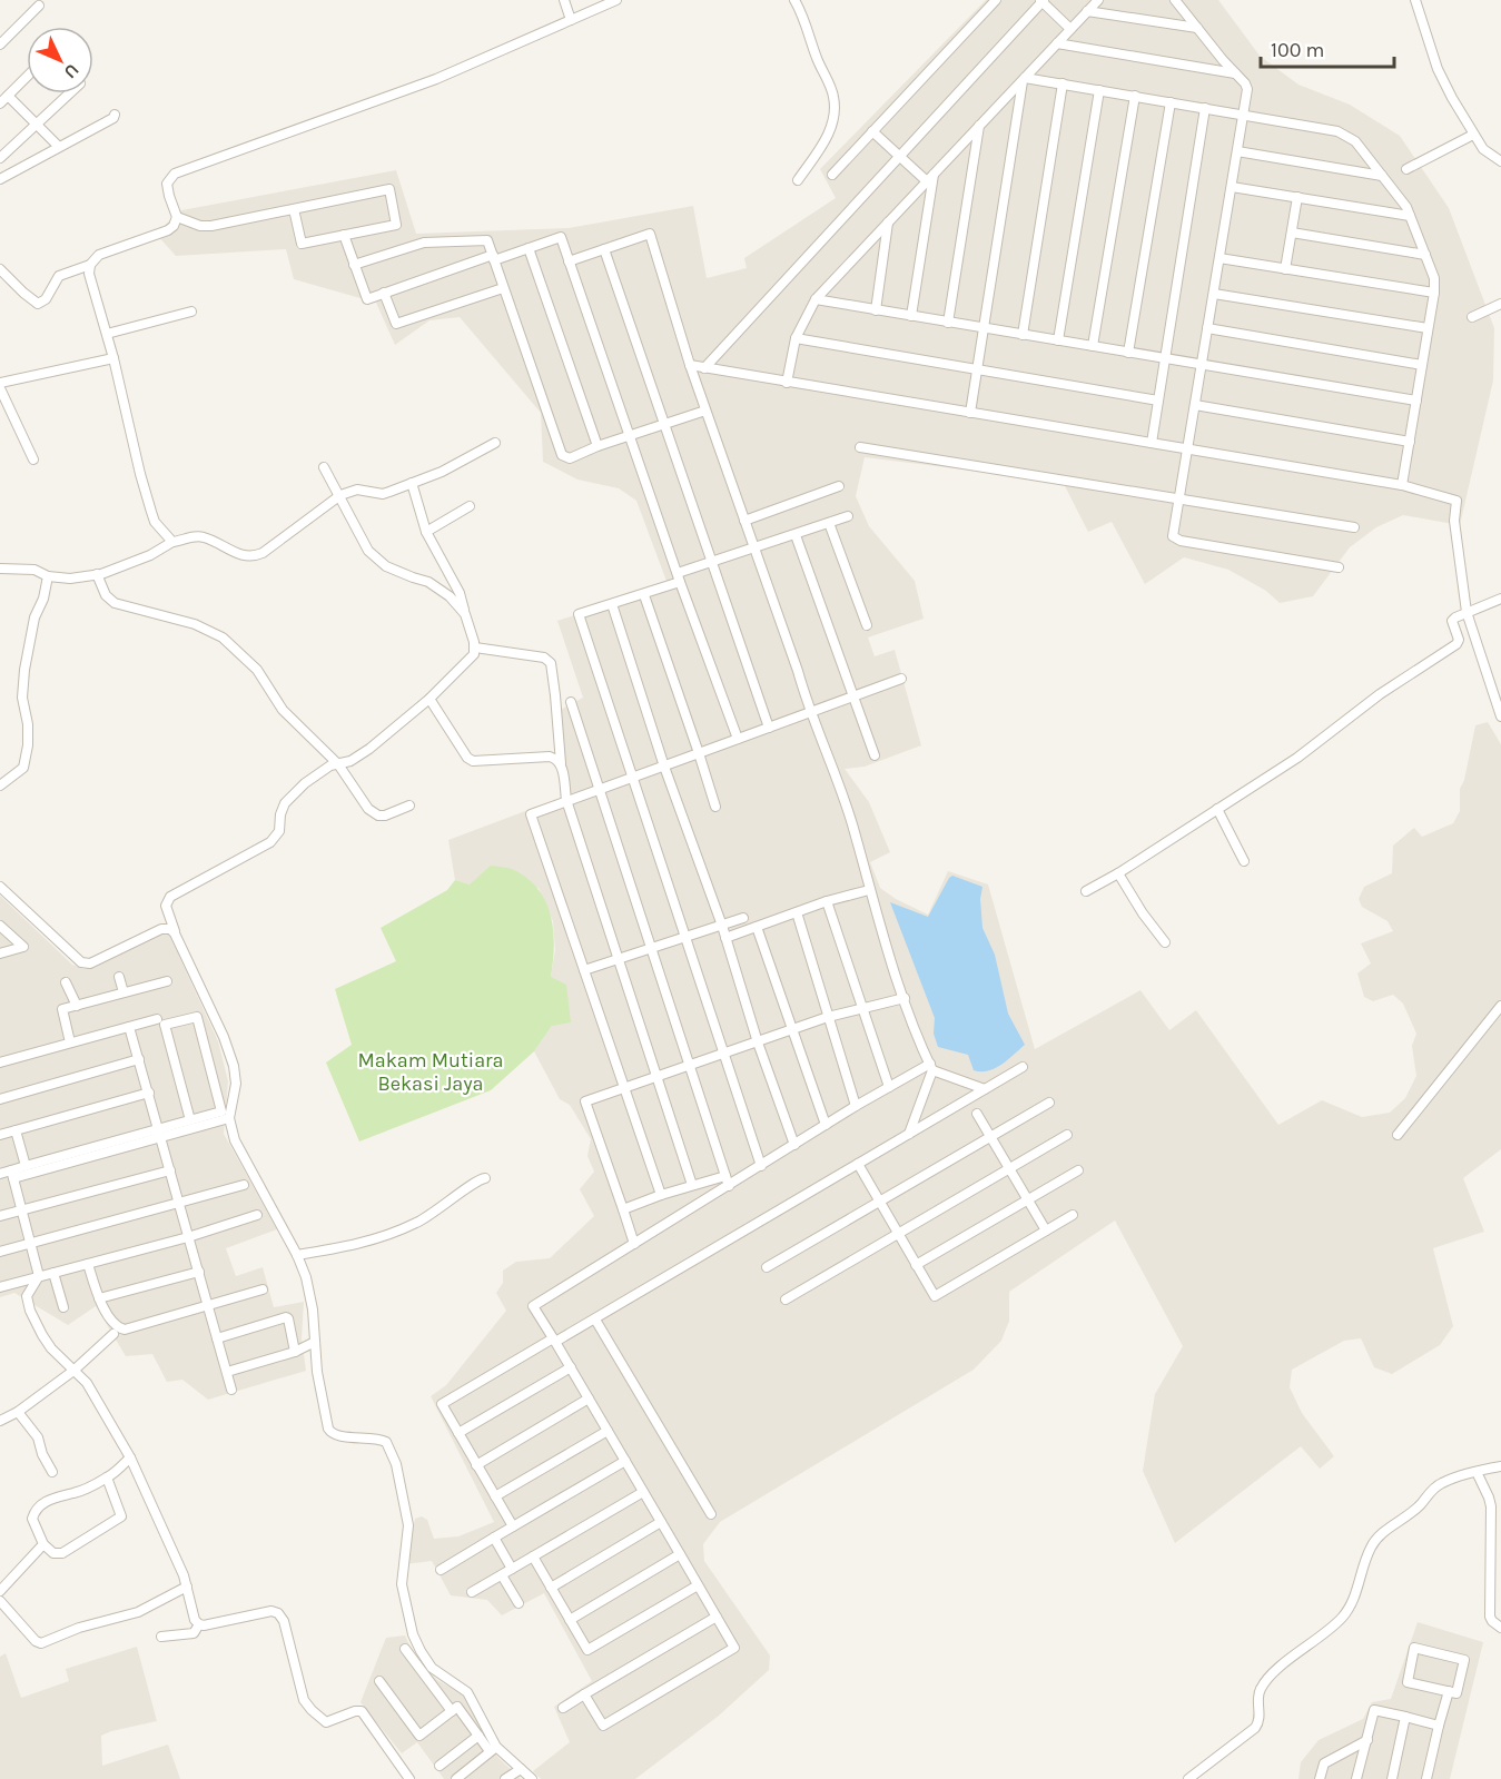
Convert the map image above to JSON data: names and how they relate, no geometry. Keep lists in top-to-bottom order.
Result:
{
  "parks": ["Makam Mutiara Bekasi Jaya"],
  "scale_bar": "100 m",
  "north": "bottom right"
}
